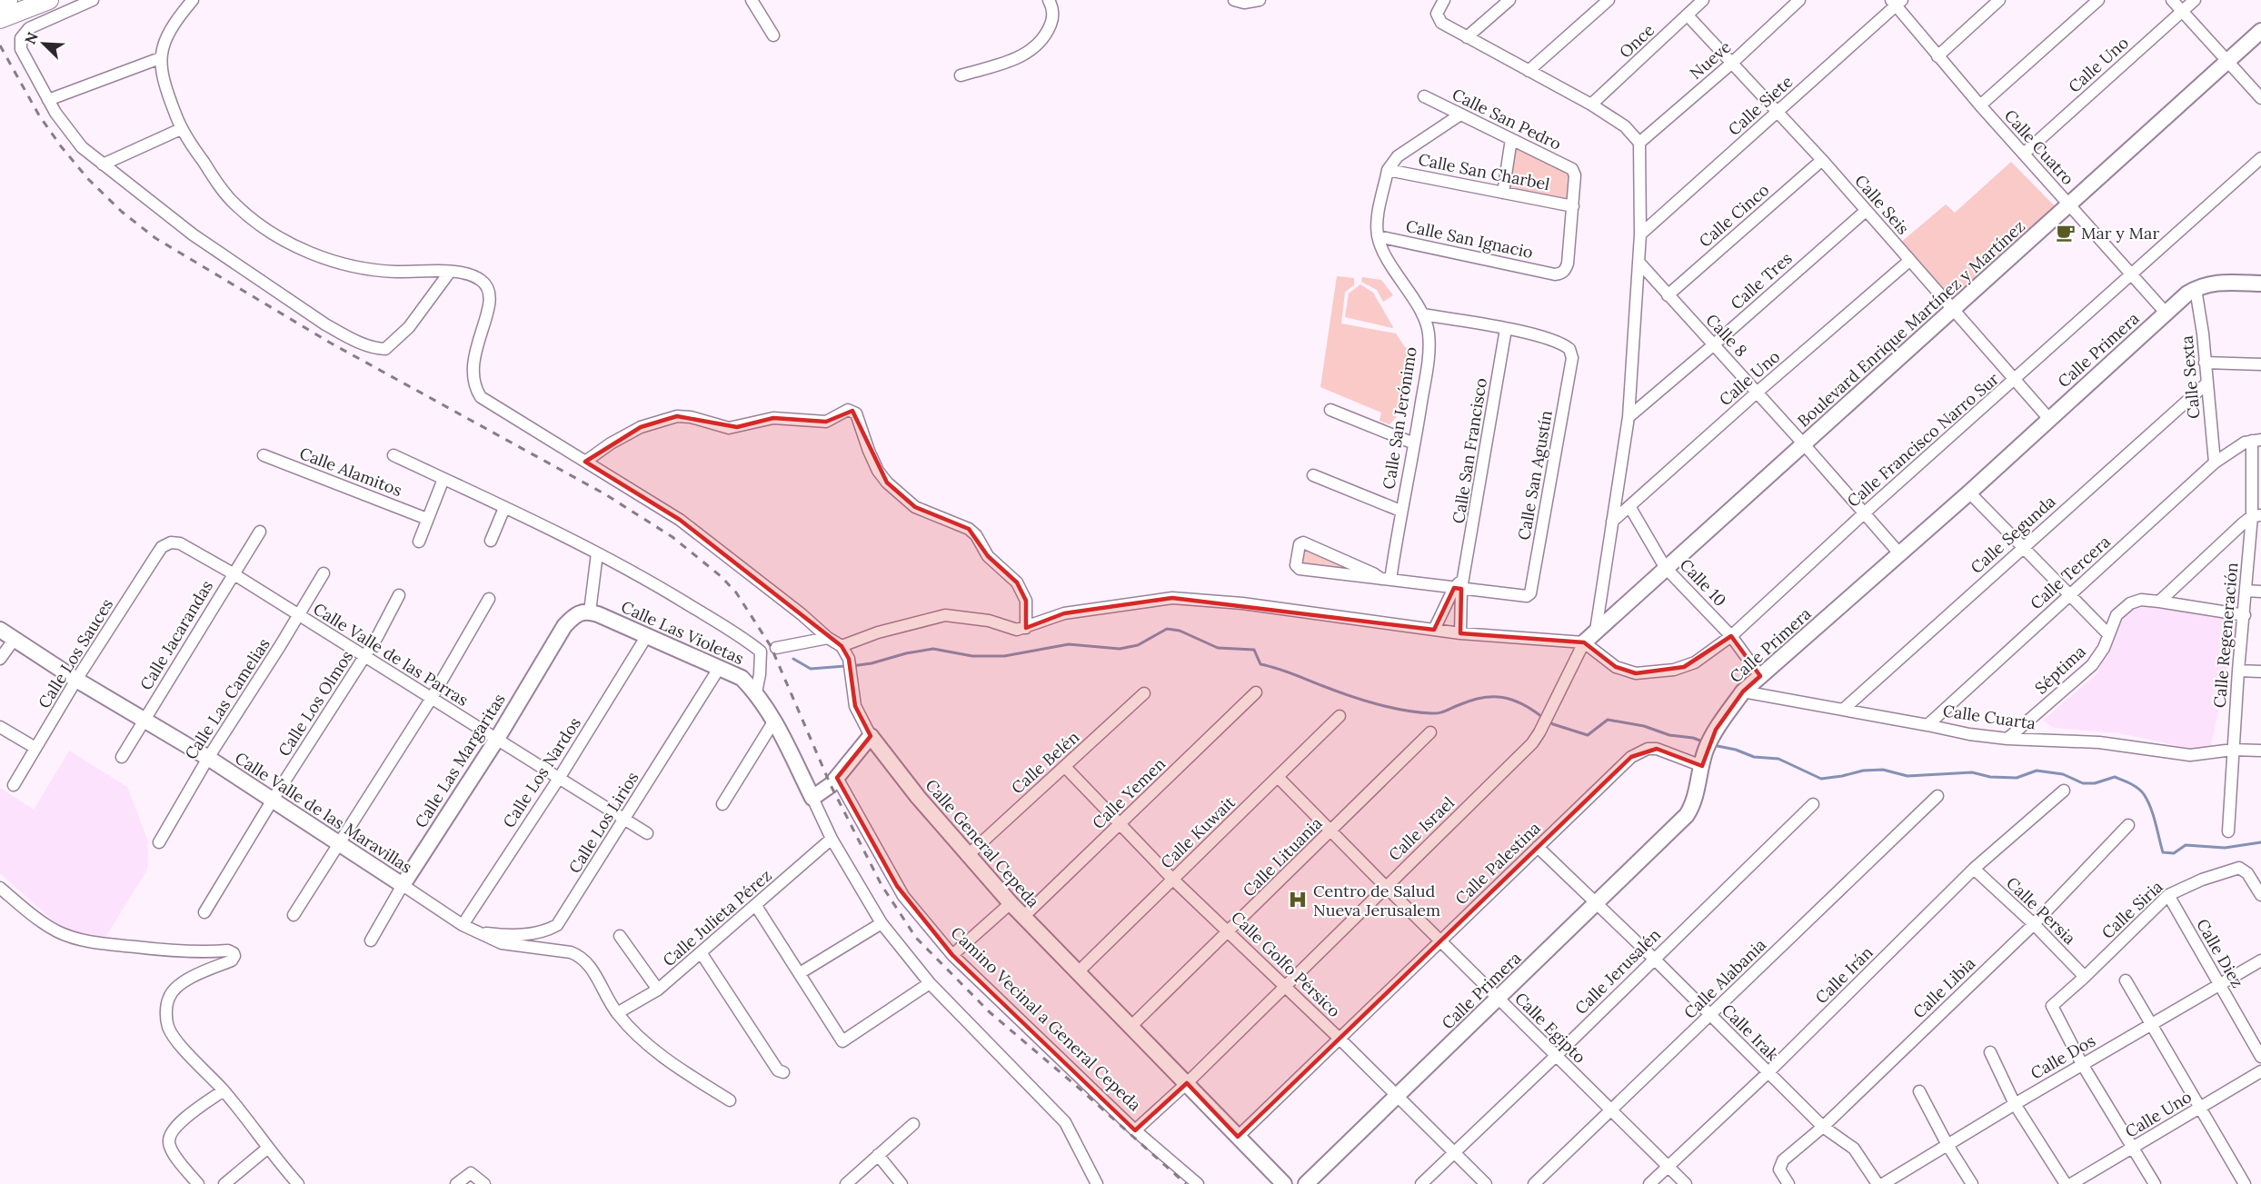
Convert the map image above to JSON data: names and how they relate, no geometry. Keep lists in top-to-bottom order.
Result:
{
  "streets": {
    "street": [
      "Once",
      "Nueve",
      "Calle Uno",
      "Calle Siete",
      "Calle San Pedro",
      "Calle Cuatro",
      "Calle San Charbel",
      "Calle Seis",
      "Calle Cinco",
      "Calle San Ignacio",
      "Calle Tres",
      "Boulevard Enrique Martínez y Martínez",
      "Calle 8",
      "Calle Primera",
      "Calle Sexta",
      "Calle San Jerónimo",
      "Calle Francisco Narro Sur",
      "Calle San Francisco",
      "Calle Alamitos",
      "Calle San Agustín",
      "Calle Segunda",
      "Calle Tercera",
      "Calle 10",
      "Calle Las Violetas",
      "Calle Jacarandas",
      "Calle Regeneración",
      "Calle Los Sauces",
      "Calle Valle de las Parras",
      "Séptima",
      "Calle Las Camelias",
      "Calle Los Olmos",
      "Calle Cuarta",
      "Calle Las Margaritas",
      "Calle Belén",
      "Calle Los Nardos",
      "Calle Yemen",
      "Calle Valle de las Maravillas",
      "Calle Los Lirios",
      "Calle Israel",
      "Calle Kuwait",
      "Calle General Cepeda",
      "Calle Lituania",
      "Calle Palestina",
      "Calle Siria",
      "Calle Persia",
      "Calle Julieta Pérez",
      "Calle Diez",
      "Calle Golfo Pérsico",
      "Calle Jerusalén",
      "Calle Irán",
      "Calle Alabania",
      "Calle Libia",
      "Camino Vecinal a General Cepeda",
      "Calle Egipto",
      "Calle Irak",
      "Calle Dos"
    ]
  },
  "crossings": [
    ["Once", "Calle Seis"],
    ["Nueve", "Calle Seis"],
    ["Calle Uno", "Calle Cuatro"],
    ["Calle Uno", "Calle Seis"],
    ["Calle Uno", "Calle 8"],
    ["Calle Uno", "Calle 10"],
    ["Calle Siete", "Calle Cuatro"],
    ["Calle Siete", "Calle Seis"],
    ["Calle San Pedro", "Calle San Charbel"],
    ["Calle San Pedro", "Calle San Ignacio"],
    ["Calle Cuatro", "Boulevard Enrique Martínez y Martínez"],
    ["Calle Cuatro", "Calle Primera"],
    ["Calle Cuatro", "Calle Francisco Narro Sur"],
    ["Calle San Charbel", "Calle San Ignacio"],
    ["Calle San Charbel", "Calle San Jerónimo"],
    ["Calle Seis", "Calle Cinco"],
    ["Calle Seis", "Calle Tres"],
    ["Calle Seis", "Boulevard Enrique Martínez y Martínez"],
    ["Calle Seis", "Calle Primera"],
    ["Calle Seis", "Calle Francisco Narro Sur"],
    ["Calle Cinco", "Calle 8"],
    ["Calle San Ignacio", "Calle San Jerónimo"],
    ["Calle Tres", "Calle 8"],
    ["Boulevard Enrique Martínez y Martínez", "Calle 8"],
    ["Boulevard Enrique Martínez y Martínez", "Calle Francisco Narro Sur"],
    ["Boulevard Enrique Martínez y Martínez", "Calle 10"],
    ["Boulevard Enrique Martínez y Martínez", "Calle Israel"],
    ["Calle 8", "Calle Primera"],
    ["Calle 8", "Calle Francisco Narro Sur"],
    ["Calle Primera", "Calle Sexta"],
    ["Calle Primera", "Calle 10"],
    ["Calle Primera", "Calle Cuarta"],
    ["Calle Primera", "Calle Palestina"],
    ["Calle Primera", "Calle Golfo Pérsico"],
    ["Calle Primera", "Calle Egipto"],
    ["Calle Primera", "Calle Irak"],
    ["Calle Sexta", "Calle Segunda"],
    ["Calle Sexta", "Calle Tercera"],
    ["Calle Francisco Narro Sur", "Calle 10"],
    ["Calle Francisco Narro Sur", "Calle Israel"],
    ["Calle San Francisco", "Calle San Agustín"],
    ["Calle Segunda", "Calle Cuarta"],
    ["Calle Tercera", "Calle Regeneración"],
    ["Calle Tercera", "Calle Cuarta"],
    ["Calle Las Violetas", "Calle Las Margaritas"],
    ["Calle Las Violetas", "Calle Los Nardos"],
    ["Calle Las Violetas", "Calle Los Lirios"],
    ["Calle Jacarandas", "Calle Valle de las Parras"],
    ["Calle Jacarandas", "Calle Valle de las Maravillas"],
    ["Calle Regeneración", "Séptima"],
    ["Calle Regeneración", "Calle Cuarta"],
    ["Calle Los Sauces", "Calle Valle de las Parras"],
    ["Calle Los Sauces", "Calle Valle de las Maravillas"],
    ["Calle Valle de las Parras", "Calle Las Camelias"],
    ["Calle Valle de las Parras", "Calle Los Olmos"],
    ["Calle Valle de las Parras", "Calle Las Margaritas"],
    ["Calle Valle de las Parras", "Calle Los Nardos"],
    ["Calle Valle de las Parras", "Calle Los Lirios"],
    ["Séptima", "Calle Cuarta"],
    ["Calle Las Camelias", "Calle Valle de las Maravillas"],
    ["Calle Los Olmos", "Calle Valle de las Maravillas"],
    ["Calle Las Margaritas", "Calle Valle de las Maravillas"],
    ["Calle Belén", "Calle General Cepeda"],
    ["Calle Belén", "Calle Golfo Pérsico"],
    ["Calle Los Nardos", "Calle Valle de las Maravillas"],
    ["Calle Yemen", "Calle General Cepeda"],
    ["Calle Yemen", "Calle Golfo Pérsico"],
    ["Calle Valle de las Maravillas", "Calle Los Lirios"],
    ["Calle Valle de las Maravillas", "Calle Julieta Pérez"],
    ["Calle Israel", "Calle General Cepeda"],
    ["Calle Israel", "Calle Golfo Pérsico"],
    ["Calle Israel", "Camino Vecinal a General Cepeda"],
    ["Calle Israel", "Calle Egipto"],
    ["Calle Kuwait", "Calle General Cepeda"],
    ["Calle Kuwait", "Calle Golfo Pérsico"],
    ["Calle Kuwait", "Calle Egipto"],
    ["Calle General Cepeda", "Calle Lituania"],
    ["Calle General Cepeda", "Calle Palestina"],
    ["Calle Lituania", "Calle Golfo Pérsico"],
    ["Calle Lituania", "Calle Egipto"],
    ["Calle Palestina", "Calle Golfo Pérsico"],
    ["Calle Palestina", "Calle Egipto"],
    ["Calle Palestina", "Calle Irak"],
    ["Calle Siria", "Calle Persia"],
    ["Calle Siria", "Calle Diez"],
    ["Calle Siria", "Calle Dos"],
    ["Calle Persia", "Calle Irán"],
    ["Calle Persia", "Calle Libia"],
    ["Calle Diez", "Calle Dos"],
    ["Calle Golfo Pérsico", "Calle Jerusalén"],
    ["Calle Jerusalén", "Calle Egipto"],
    ["Calle Jerusalén", "Calle Irak"],
    ["Calle Irán", "Calle Egipto"],
    ["Calle Irán", "Calle Irak"],
    ["Calle Alabania", "Calle Egipto"],
    ["Calle Alabania", "Calle Irak"],
    ["Calle Libia", "Calle Irak"]
  ],
  "places": {
    "cafe": ["Mar y Mar"],
    "hospital": ["Centro de Salud Nueva Jerusalem"]
  },
  "north": "top left"
}
